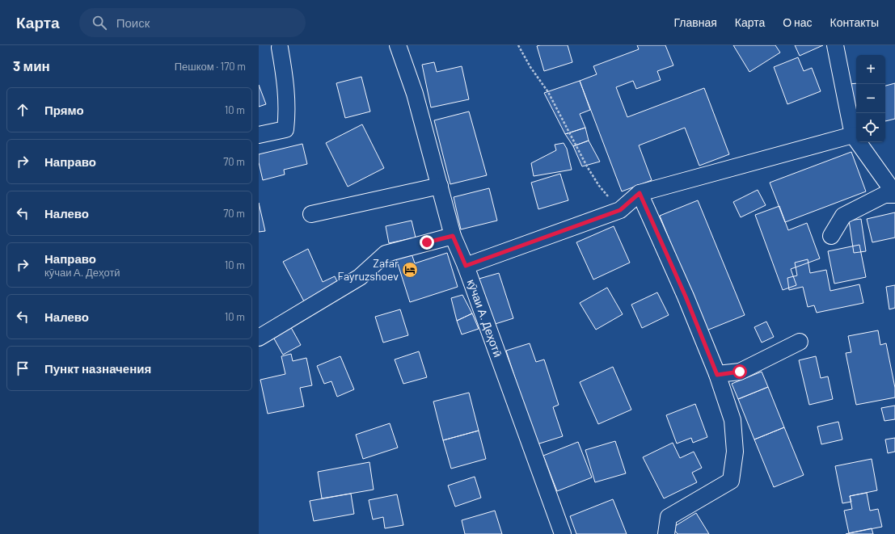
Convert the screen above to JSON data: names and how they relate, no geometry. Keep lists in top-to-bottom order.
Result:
{
  "streets": {
    "street": ["кӯчаи А. Деҳотӣ"]
  },
  "places": {
    "hotel": ["Zafar Fayruzshoev"]
  },
  "page": {
    "header": "Карта",
    "search": "Поиск",
    "nav": [
      "Главная",
      "Карта",
      "О нас",
      "Контакты"
    ],
    "heading": ["3 мин", "Пешком · 170 m"],
    "map_buttons": ["+", "−"],
    "list": [
      ["Прямо", "10 m"],
      ["Направо", "70 m"],
      ["Налево", "70 m"],
      ["Направо", "кӯчаи А. Деҳотӣ", "10 m"],
      ["Налево", "10 m"],
      "Пункт назначения"
    ]
  }
}
